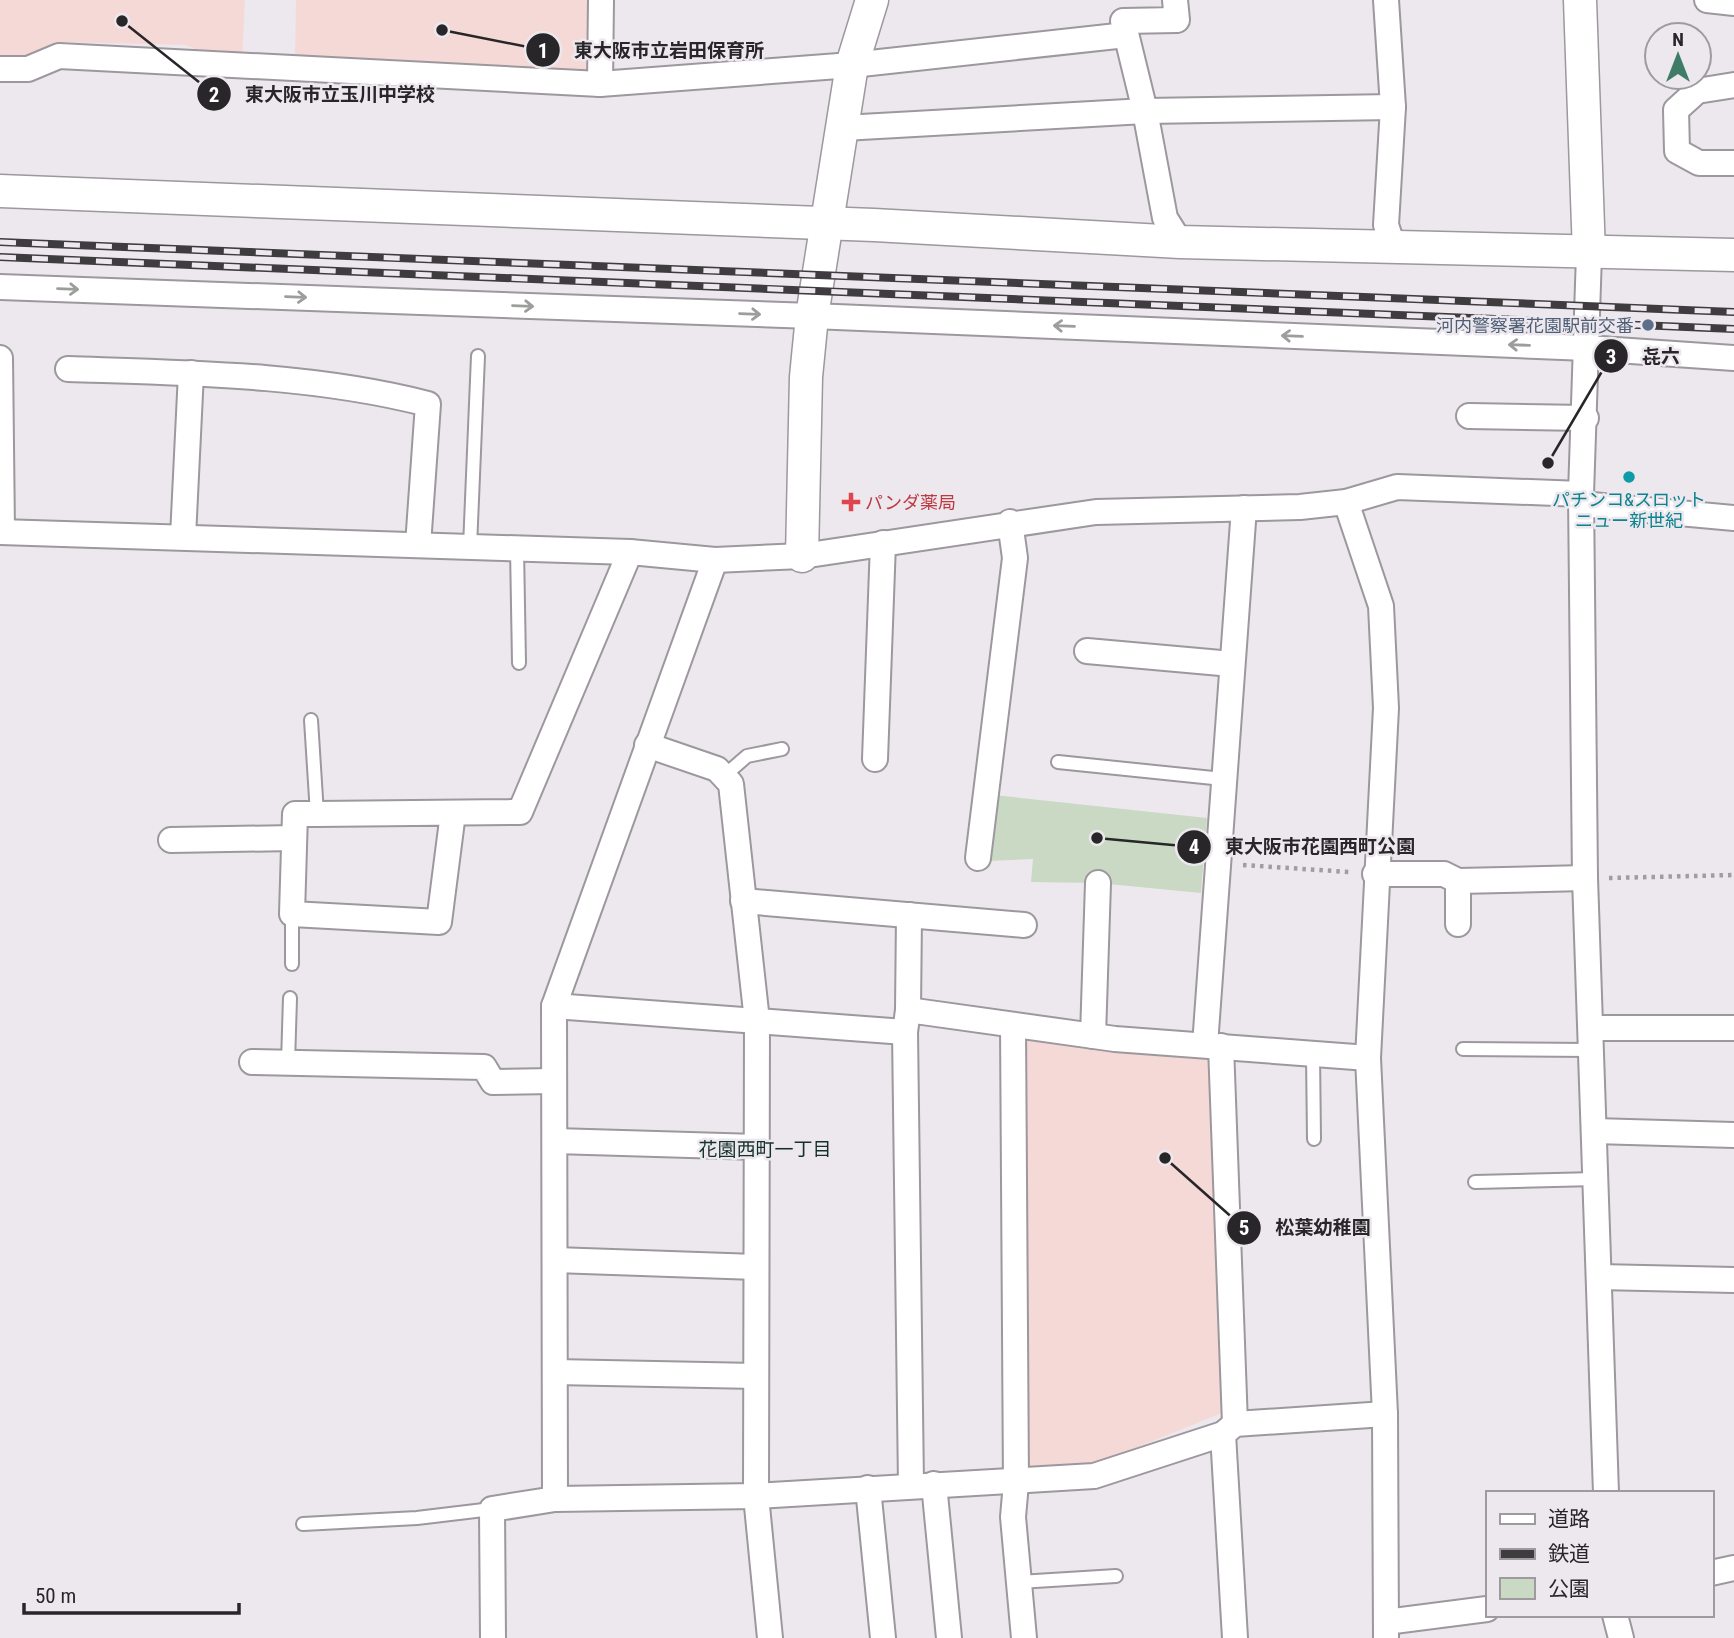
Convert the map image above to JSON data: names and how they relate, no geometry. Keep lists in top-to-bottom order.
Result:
{
  "districts": ["花園西町一丁目"],
  "places": {
    "other": [
      "東大阪市立玉川中学校",
      "東大阪市立岩田保育所",
      "河内警察署花園駅前交番",
      "㐂六",
      "パチンコ&スロット ニュー新世紀",
      "東大阪市花園西町公園",
      "松葉幼稚園"
    ],
    "health": ["パンダ薬局"]
  },
  "legend": ["道路", "鉄道", "公園"],
  "scale_bar": "50 m",
  "north": "top"
}
